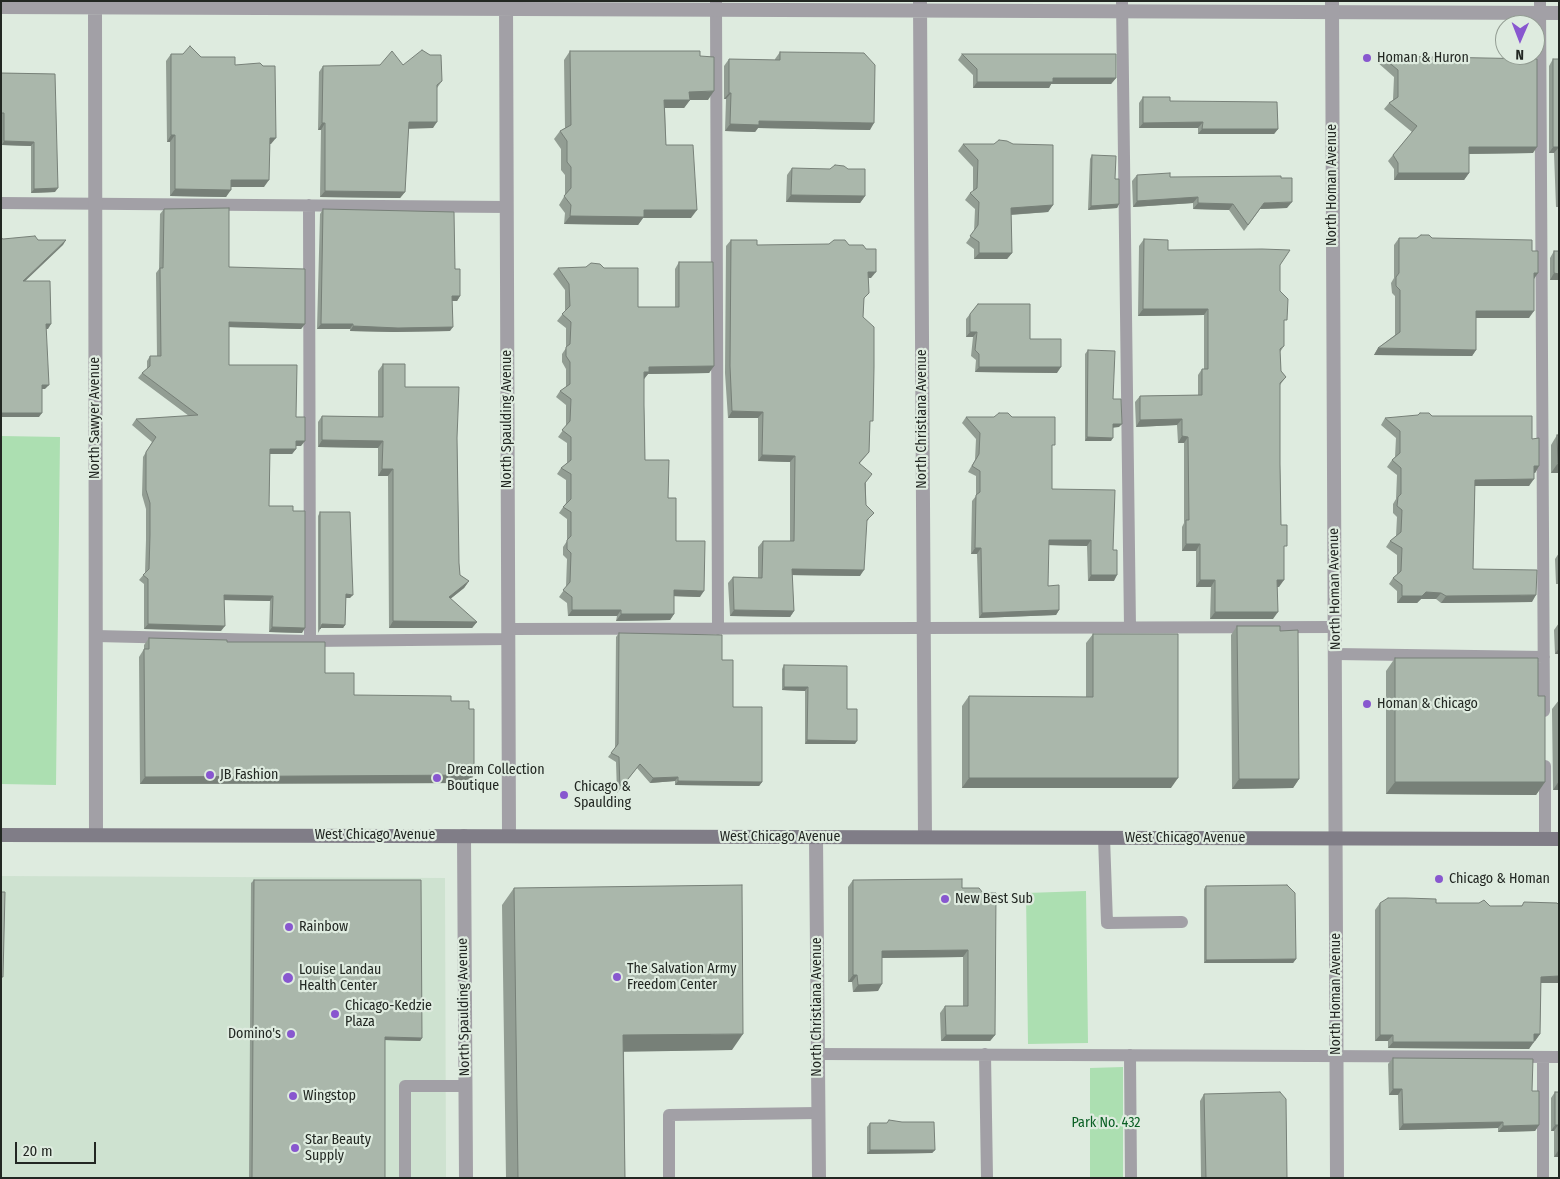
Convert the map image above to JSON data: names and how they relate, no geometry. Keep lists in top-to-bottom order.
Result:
{
  "streets": {
    "main road": ["West Chicago Avenue"],
    "street": [
      "North Homan Avenue",
      "North Sawyer Avenue",
      "North Spaulding Avenue",
      "North Christiana Avenue"
    ]
  },
  "crossings": [
    ["North Homan Avenue", "West Chicago Avenue"],
    ["North Sawyer Avenue", "West Chicago Avenue"],
    ["North Spaulding Avenue", "West Chicago Avenue"],
    ["North Christiana Avenue", "West Chicago Avenue"]
  ],
  "parks": ["Park No. 432"],
  "places": [
    "Homan & Huron",
    "Homan & Chicago",
    "JB Fashion",
    "Dream Collection Boutique",
    "Chicago & Spaulding",
    "Chicago & Homan",
    "New Best Sub",
    "Rainbow",
    "The Salvation Army Freedom Center",
    "Louise Landau Health Center",
    "Chicago-Kedzie Plaza",
    "Domino's",
    "Wingstop",
    "Star Beauty Supply"
  ],
  "scale_bar": "20 m",
  "north": "bottom"
}
